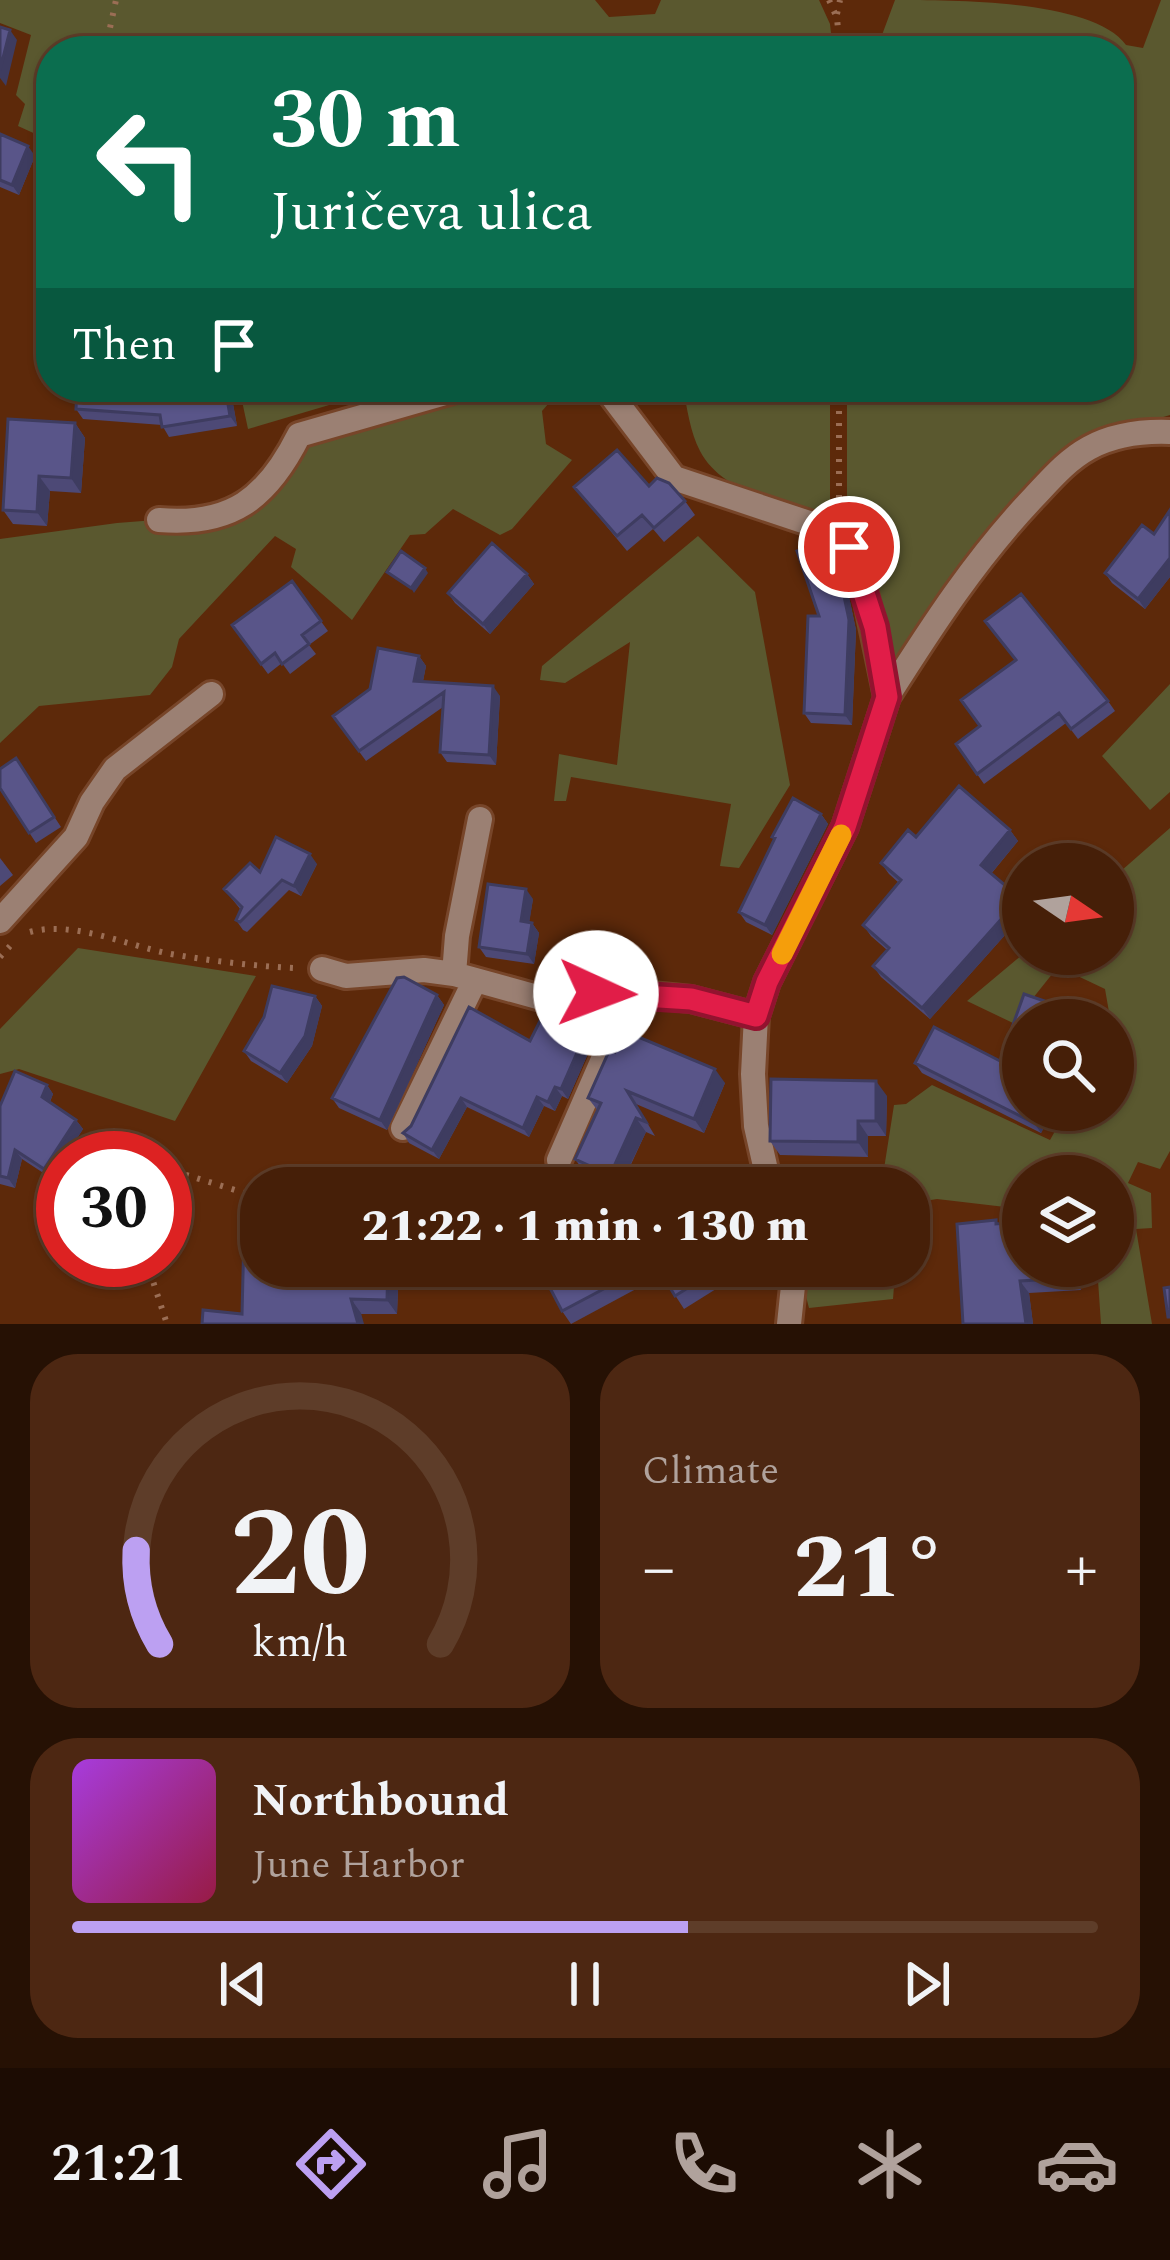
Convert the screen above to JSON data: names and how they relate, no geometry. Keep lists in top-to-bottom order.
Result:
{
  "north": "right",
  "page": {
    "turn": ["30 m", "Juričeva ulica"],
    "then": "Then",
    "limit": "30",
    "trip": "21:22 · 1 min · 130 m",
    "tile": "Climate",
    "heat": ["−", "21°", "+"],
    "song": ["Northbound", "June Harbor"],
    "tabs": "21:21",
    "gauge": ["20", "km/h"]
  }
}
